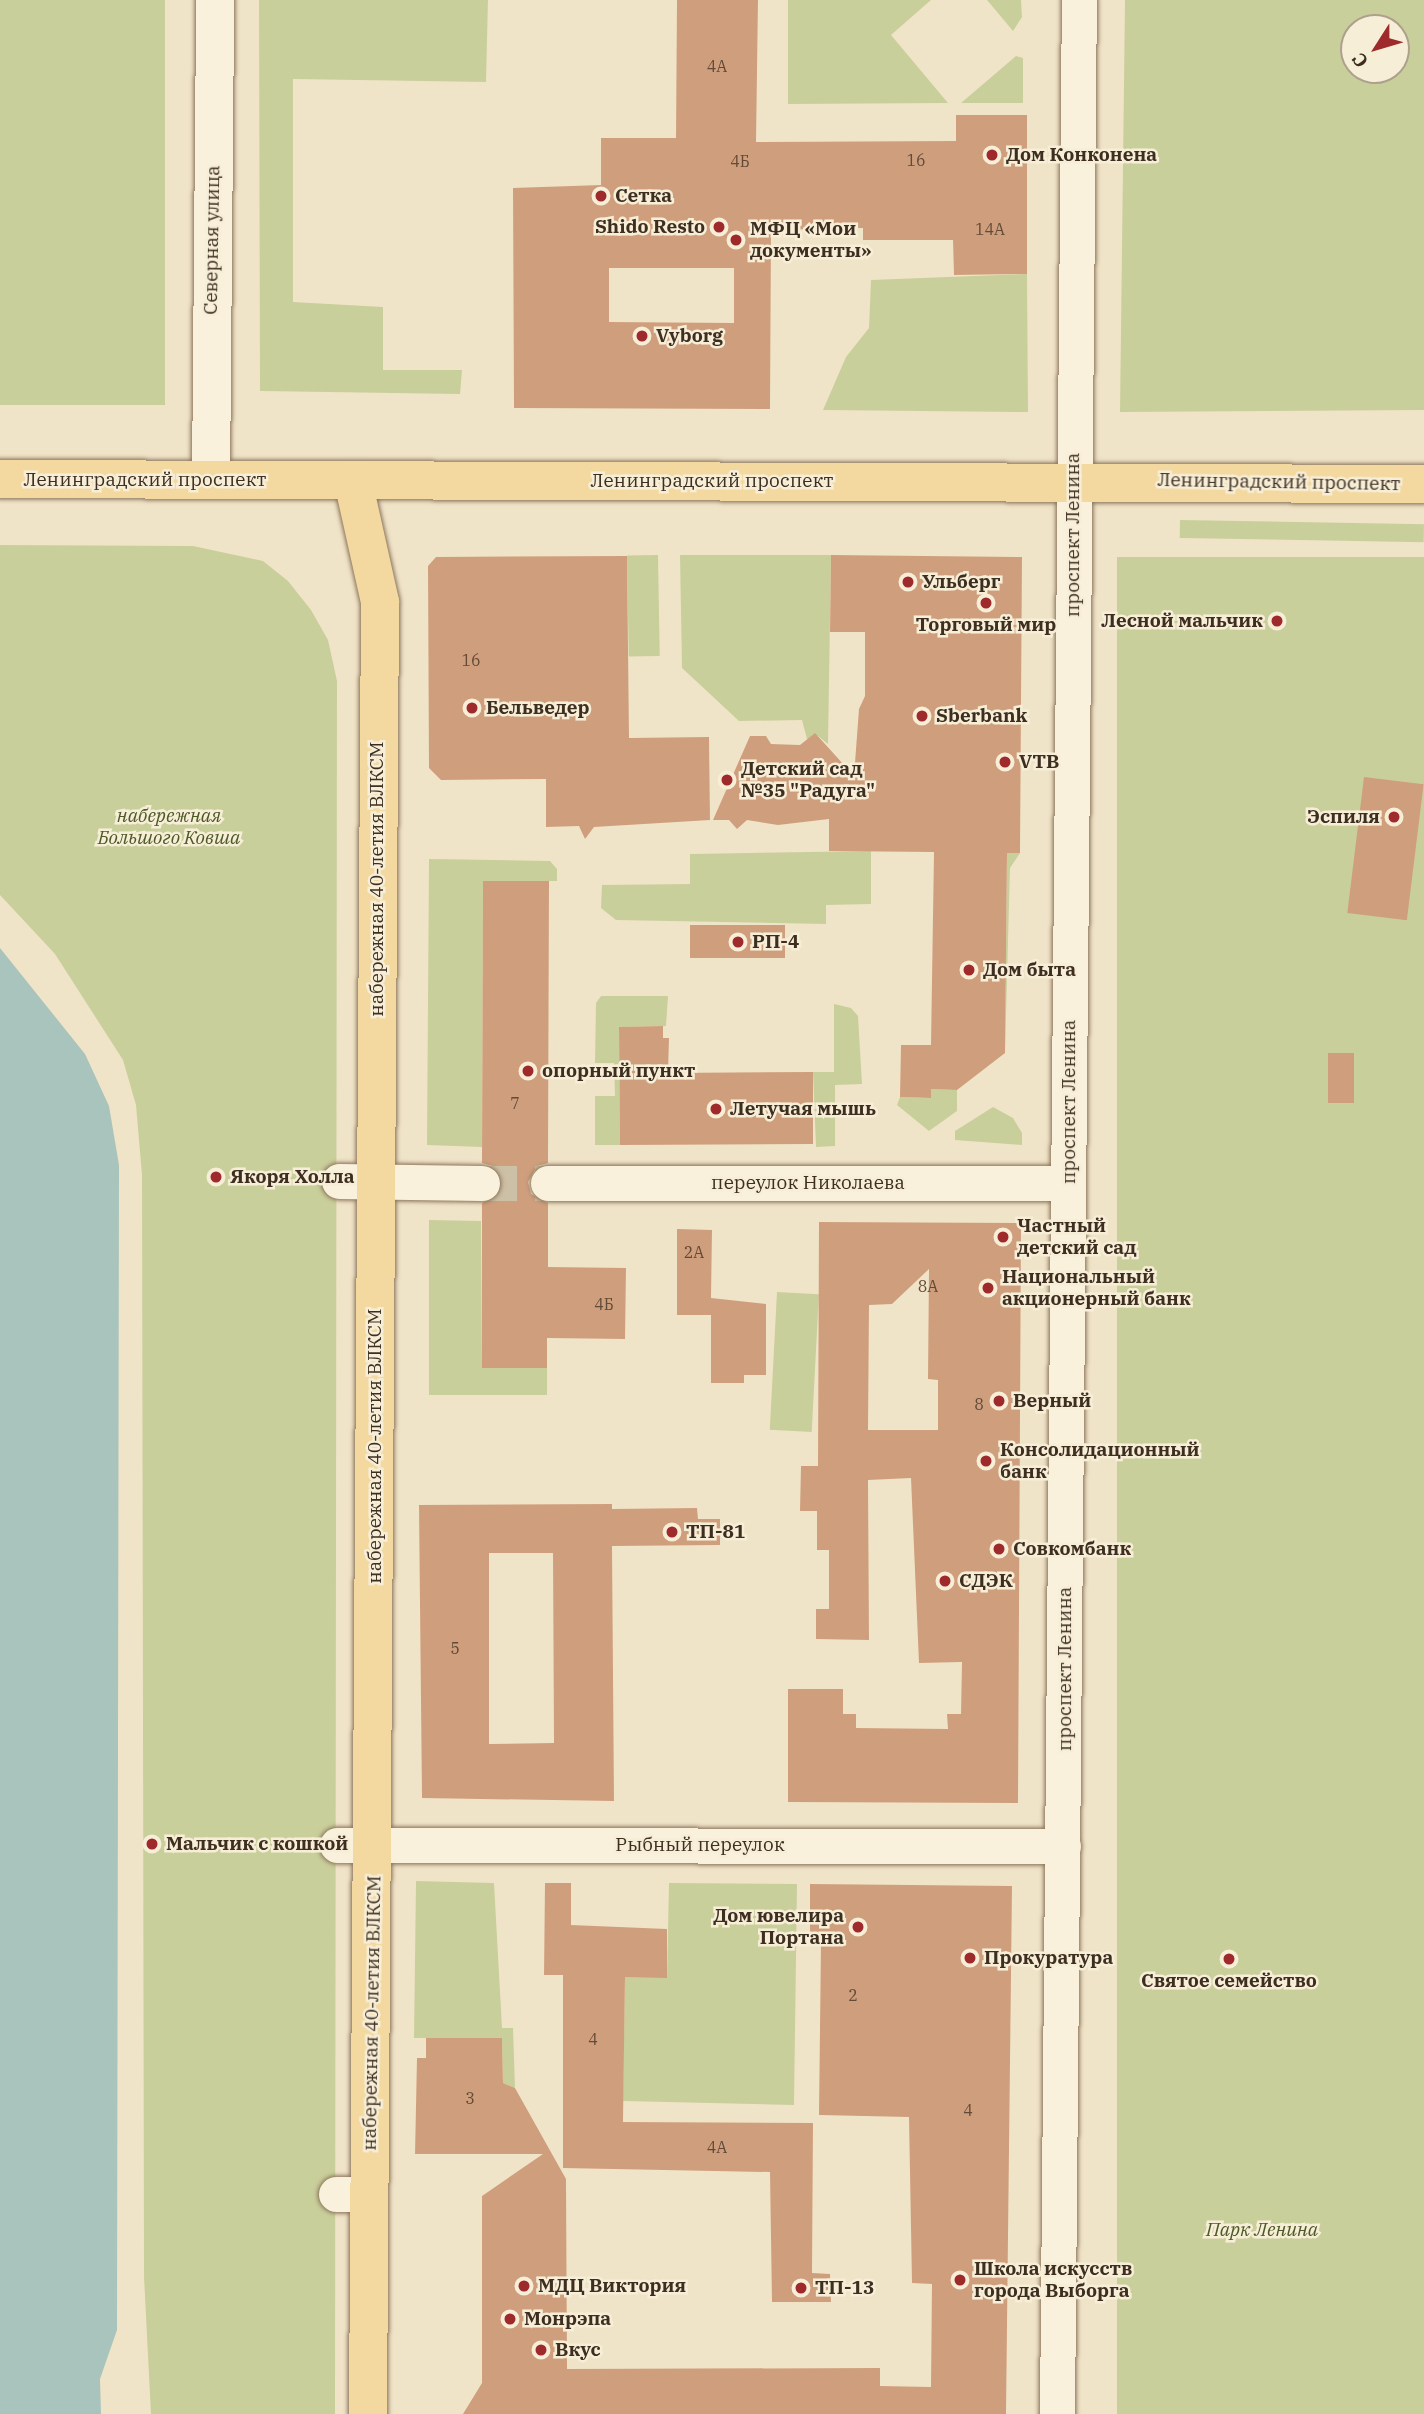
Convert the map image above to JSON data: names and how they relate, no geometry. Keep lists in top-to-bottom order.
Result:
{
  "streets": {
    "main road": ["Северная улица", "Ленинградский проспект", "набережная 40-летия ВЛКСМ"],
    "street": ["проспект Ленина", "переулок Николаева", "Рыбный переулок"]
  },
  "crossings": [
    ["Северная улица", "Ленинградский проспект"],
    ["Ленинградский проспект", "проспект Ленина"],
    ["Ленинградский проспект", "набережная 40-летия ВЛКСМ"],
    ["проспект Ленина", "переулок Николаева"],
    ["проспект Ленина", "Рыбный переулок"],
    ["набережная 40-летия ВЛКСМ", "Рыбный переулок"]
  ],
  "parks": ["набережная Большого Ковша", "Парк Ленина"],
  "places": [
    "Дом Конконена",
    "Сетка",
    "Shido Resto",
    "МФЦ «Мои документы»",
    "Vyborg",
    "Ульберг",
    "Торговый мир",
    "Лесной мальчик",
    "Бельведер",
    "Sberbank",
    "VTB",
    "Детский сад №35 \"Радуга\"",
    "Эспиля",
    "РП-4",
    "Дом быта",
    "опорный пункт",
    "Летучая мышь",
    "Якоря Холла",
    "Частный детский сад",
    "Национальный акционерный банк",
    "Верный",
    "Консолидационный банк",
    "ТП-81",
    "Совкомбанк",
    "СДЭК",
    "Мальчик с кошкой",
    "Дом ювелира Портана",
    "Прокуратура",
    "Святое семейство",
    "Школа искусств города Выборга",
    "МДЦ Виктория",
    "ТП-13",
    "Монрэпа",
    "Вкус"
  ],
  "house_numbers": [
    "4А",
    "16",
    "4Б",
    "14А",
    "16",
    "7",
    "2А",
    "8А",
    "4Б",
    "8",
    "5",
    "2",
    "4",
    "3",
    "4",
    "4А"
  ],
  "north": "bottom left"
}
